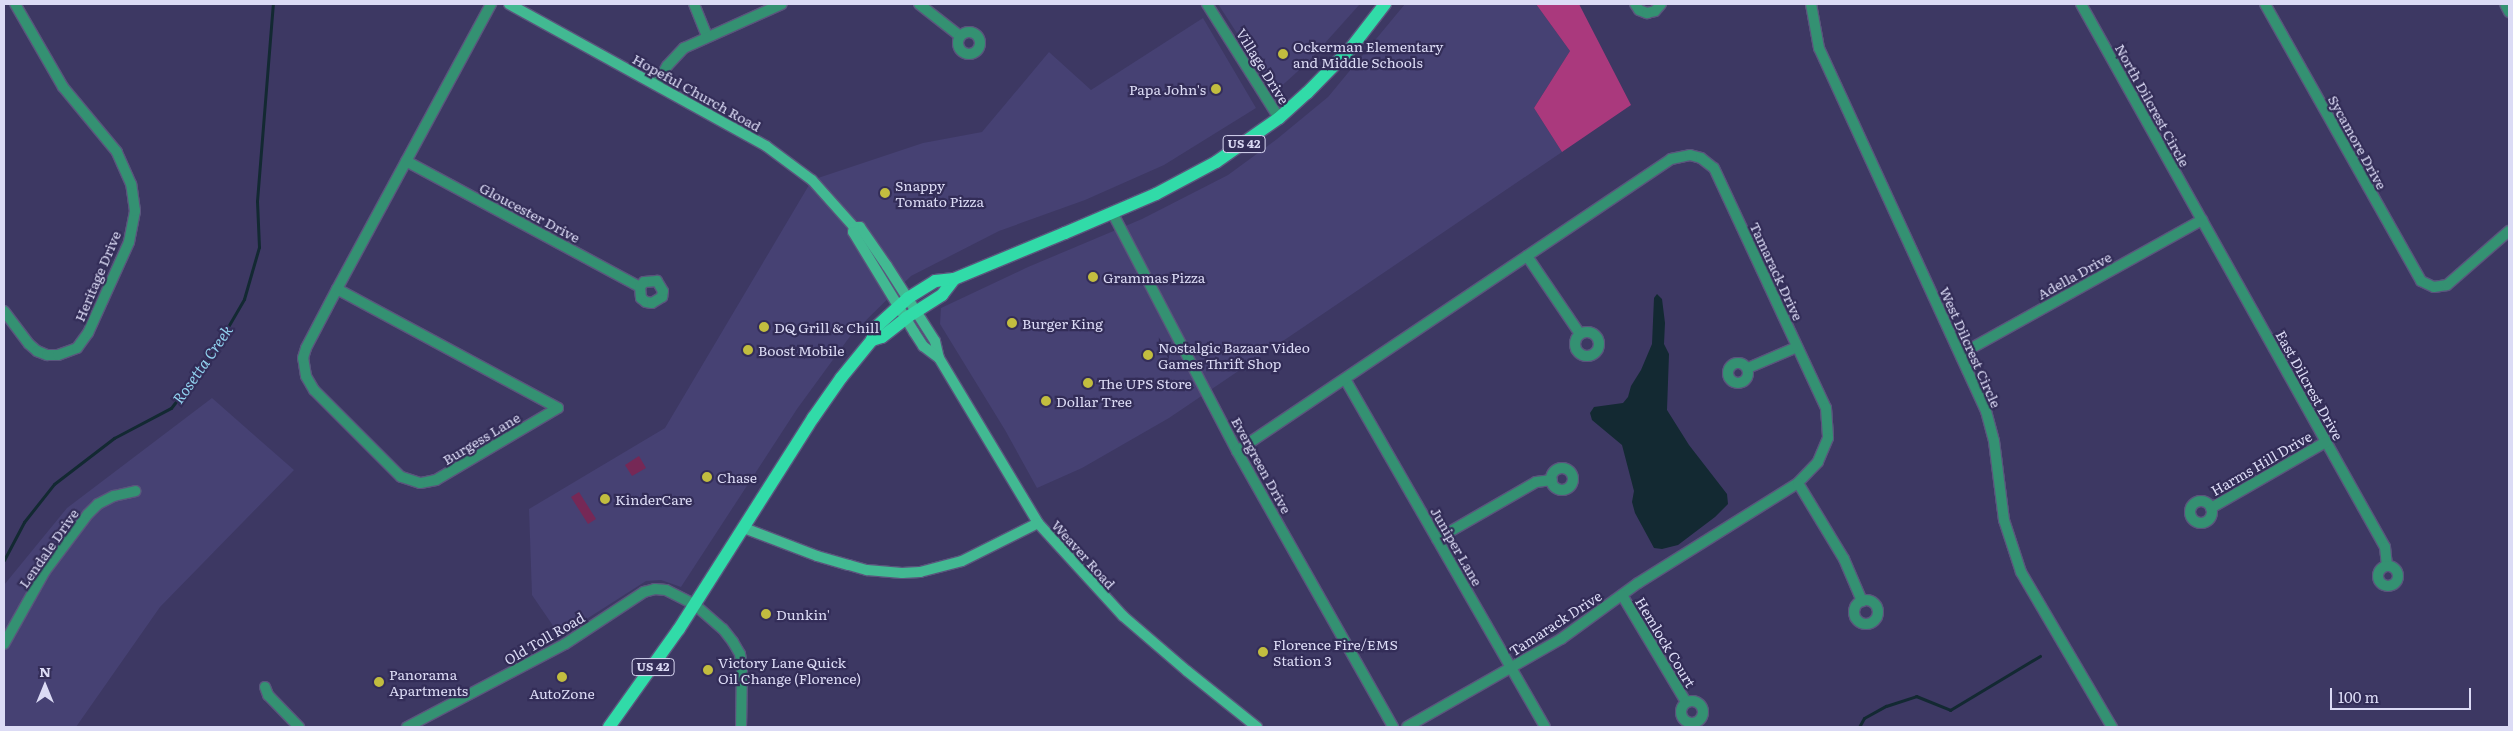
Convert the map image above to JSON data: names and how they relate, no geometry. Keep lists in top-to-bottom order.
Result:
{
  "streets": {
    "main road": ["Hopeful Church Road", "US 42", "Weaver Road"],
    "street": [
      "Village Drive",
      "North Dilcrest Circle",
      "Sycamore Drive",
      "Gloucester Drive",
      "Tamarack Drive",
      "Adella Drive",
      "Heritage Drive",
      "West Dilcrest Circle",
      "East Dilcrest Drive",
      "Burgess Lane",
      "Harms Hill Drive",
      "Evergreen Drive",
      "Juniper Lane",
      "Lendale Drive",
      "Old Toll Road",
      "Hemlock Court"
    ]
  },
  "crossings": [
    ["Village Drive", "US 42"],
    ["Hopeful Church Road", "US 42"],
    ["Hopeful Church Road", "Weaver Road"],
    ["North Dilcrest Circle", "Adella Drive"],
    ["North Dilcrest Circle", "East Dilcrest Drive"],
    ["US 42", "Evergreen Drive"],
    ["US 42", "Weaver Road"],
    ["US 42", "Old Toll Road"],
    ["Gloucester Drive", "Burgess Lane"],
    ["Tamarack Drive", "Evergreen Drive"],
    ["Tamarack Drive", "Juniper Lane"],
    ["Tamarack Drive", "Hemlock Court"],
    ["Adella Drive", "West Dilcrest Circle"],
    ["Adella Drive", "East Dilcrest Drive"],
    ["East Dilcrest Drive", "Harms Hill Drive"]
  ],
  "water": ["Rosetta Creek"],
  "places": [
    "Ockerman Elementary and Middle Schools",
    "Papa John's",
    "Snappy Tomato Pizza",
    "Grammas Pizza",
    "Burger King",
    "DQ Grill & Chill",
    "Boost Mobile",
    "Nostalgic Bazaar Video Games Thrift Shop",
    "The UPS Store",
    "Dollar Tree",
    "Chase",
    "KinderCare",
    "Dunkin'",
    "Florence Fire/EMS Station 3",
    "Victory Lane Quick Oil Change (Florence)",
    "AutoZone",
    "Panorama Apartments"
  ],
  "scale_bar": "100 m",
  "north": "top"
}
